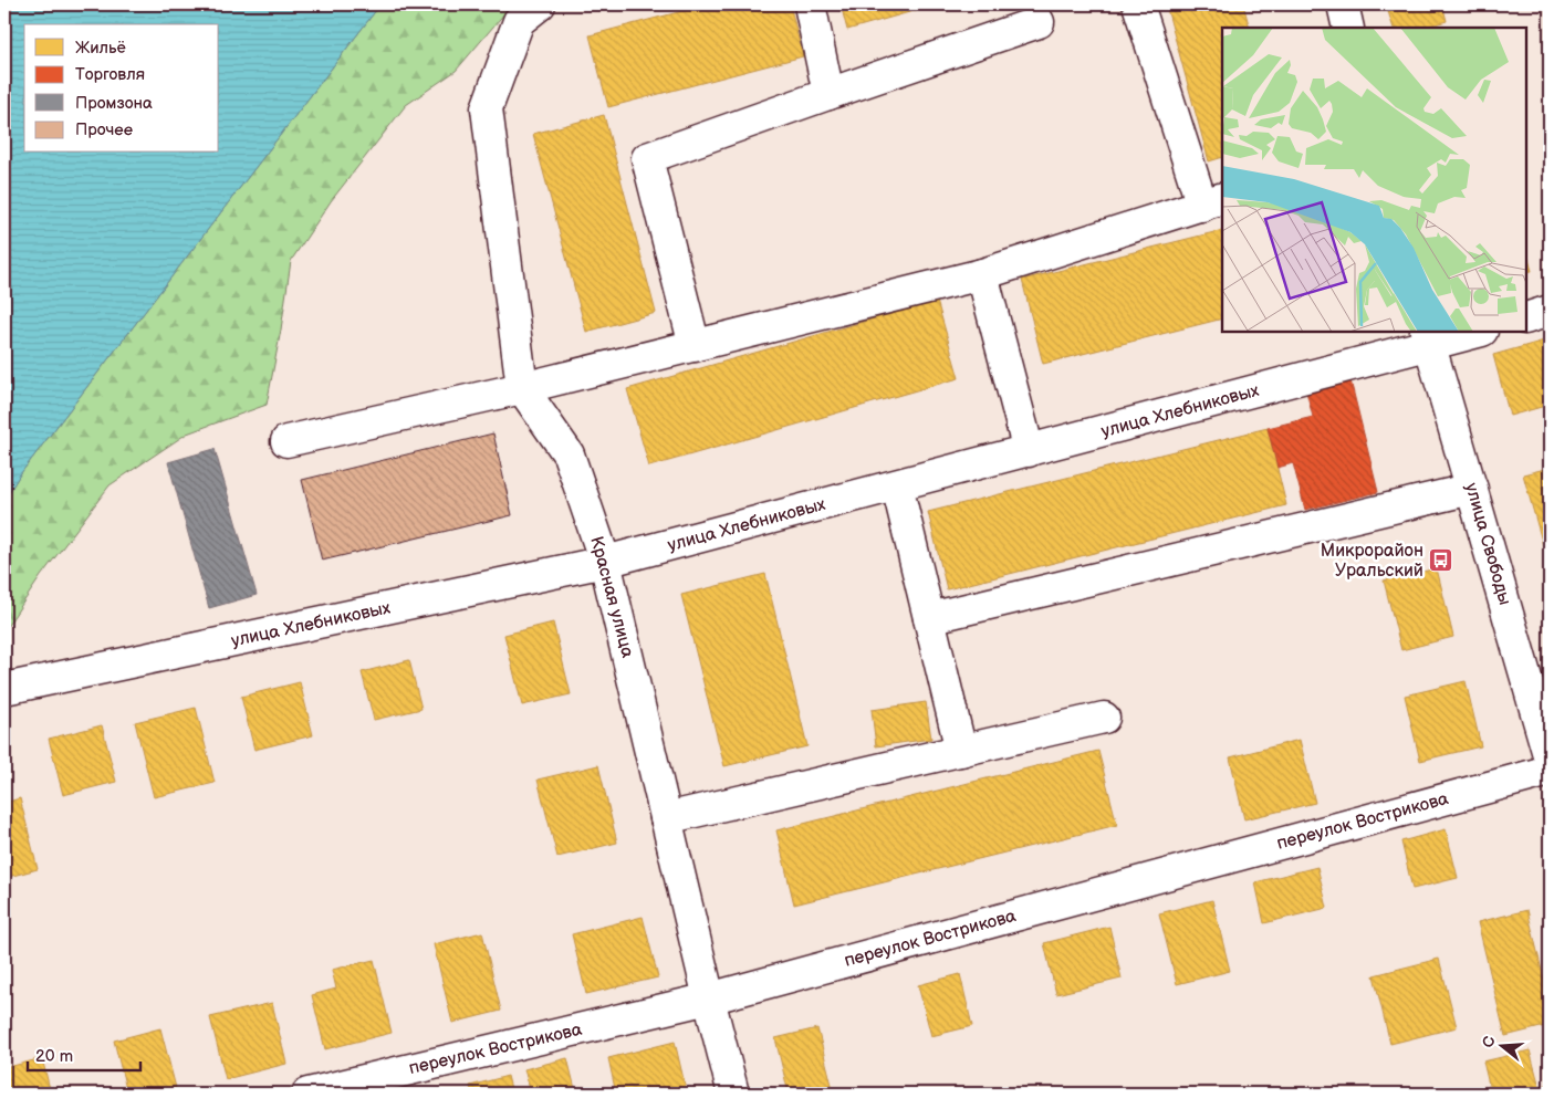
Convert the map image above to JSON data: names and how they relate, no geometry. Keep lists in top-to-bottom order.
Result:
{
  "streets": {
    "street": [
      "улица Хлебниковых",
      "улица Свободы",
      "Красная улица",
      "переулок Вострикова"
    ]
  },
  "crossings": [
    ["улица Хлебниковых", "улица Свободы"],
    ["улица Хлебниковых", "Красная улица"],
    ["Красная улица", "переулок Вострикова"]
  ],
  "places": {
    "bus stop": ["Микрорайон Уральский"]
  },
  "legend": [
    "Жильё",
    "Торговля",
    "Промзона",
    "Прочее"
  ],
  "scale_bar": "20 m",
  "north": "left"
}
